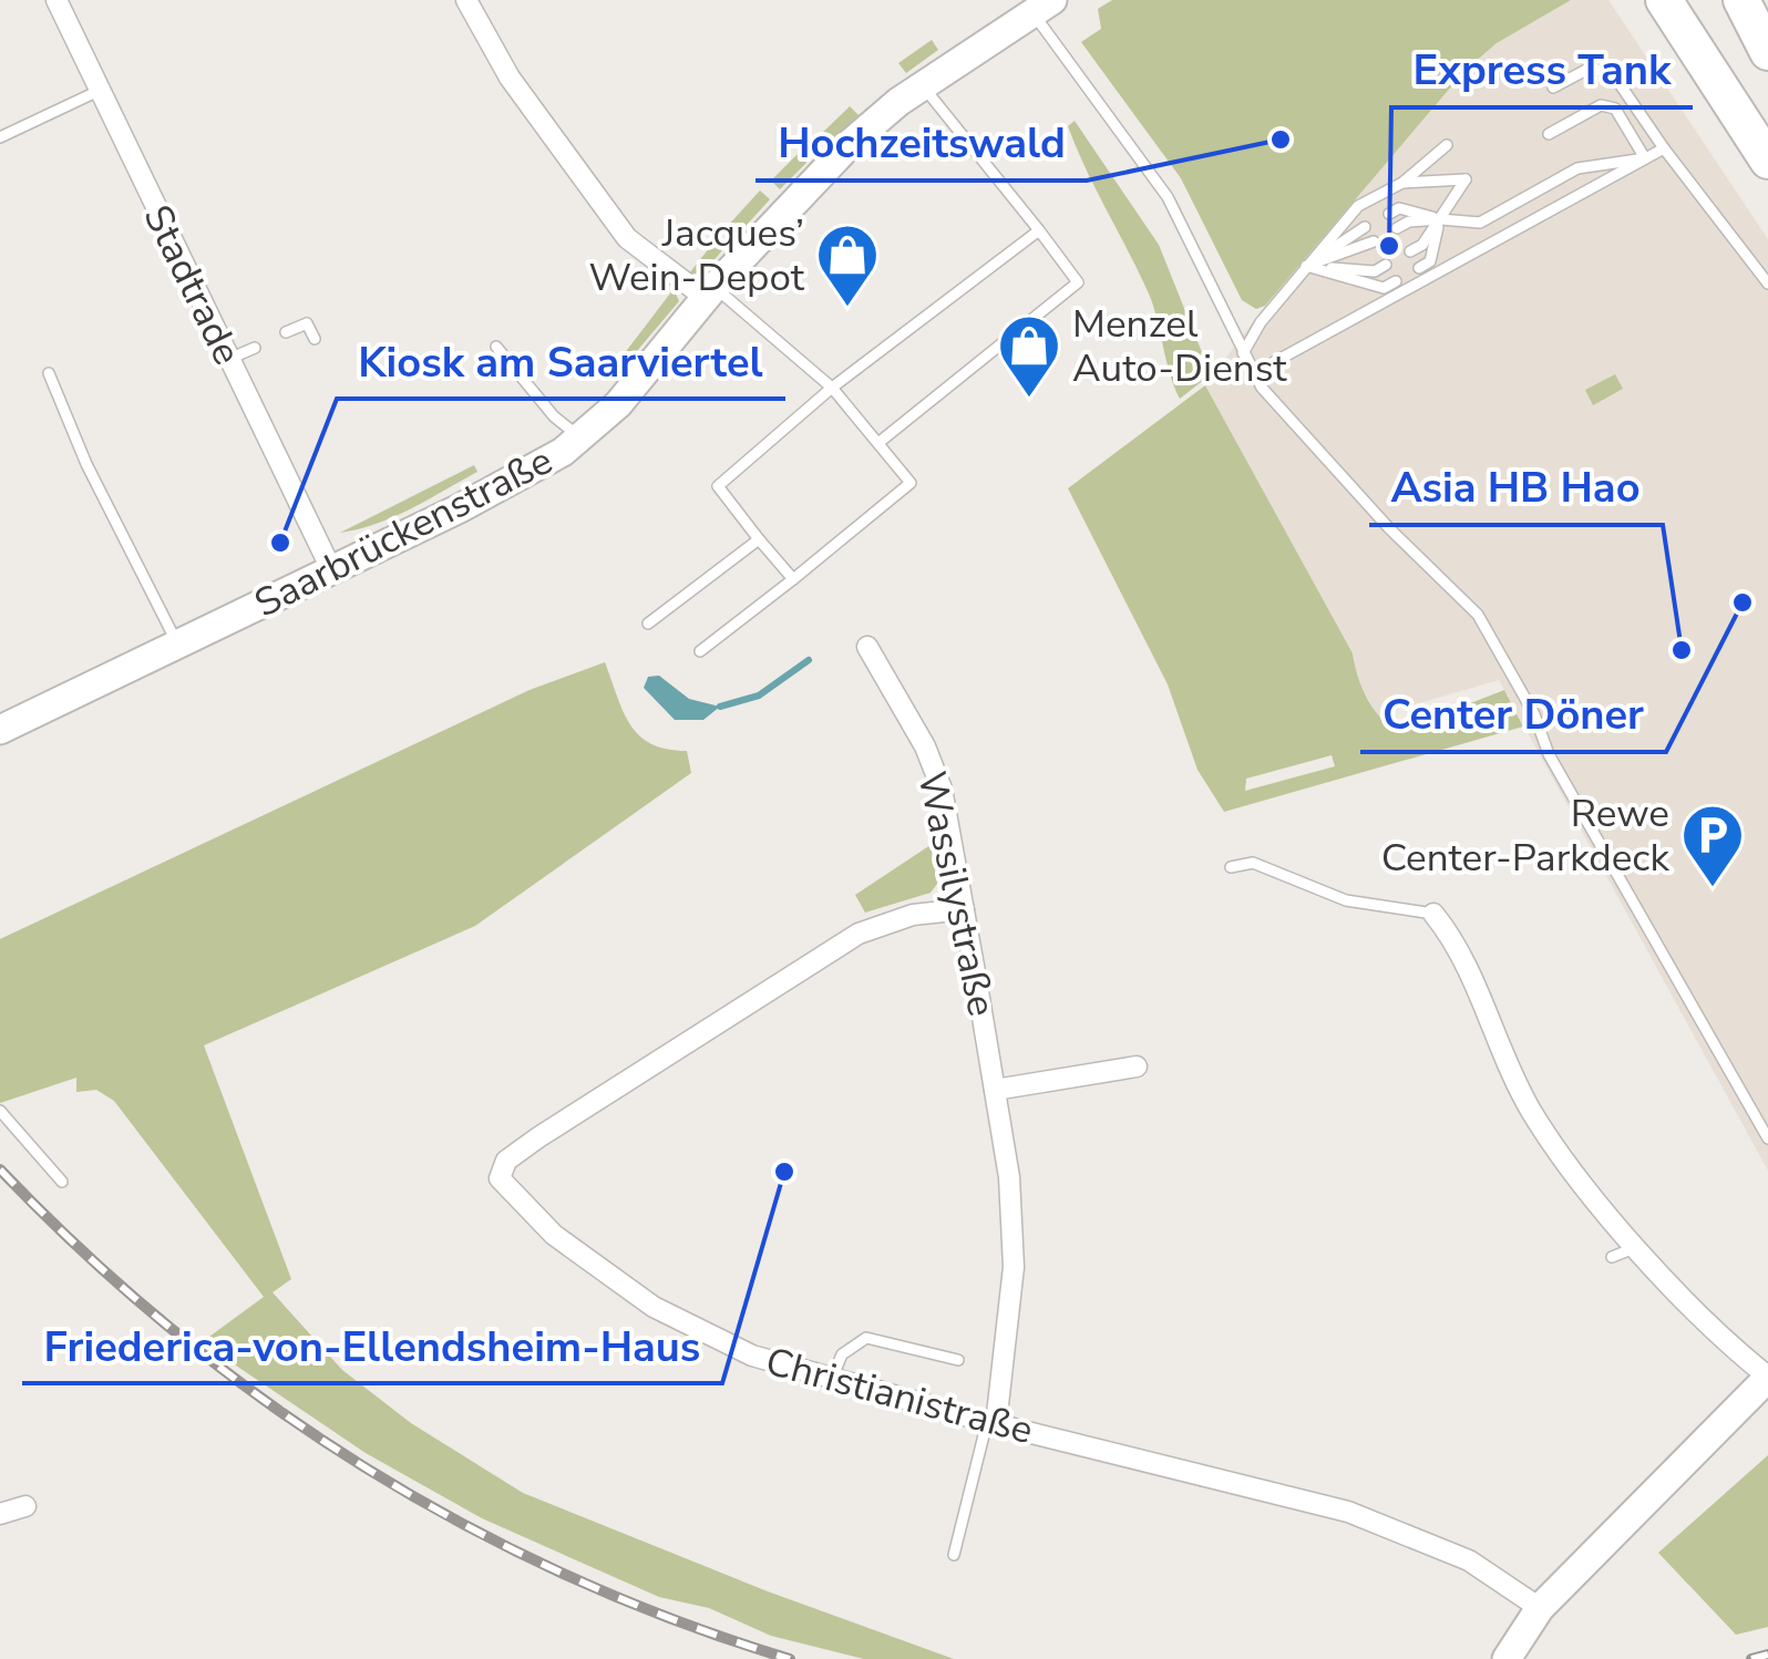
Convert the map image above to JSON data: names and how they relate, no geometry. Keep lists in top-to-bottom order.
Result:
{
  "streets": {
    "street": [
      "Stadtrade",
      "Saarbrückenstraße",
      "Wassilystraße",
      "Christianistraße"
    ]
  },
  "crossings": [
    ["Stadtrade", "Saarbrückenstraße"],
    ["Wassilystraße", "Christianistraße"]
  ],
  "places": {
    "other": [
      "Hochzeitswald",
      "Express Tank",
      "Kiosk am Saarviertel",
      "Center Döner",
      "Asia HB Hao",
      "Friederica-von-Ellendsheim-Haus"
    ],
    "shop": ["Jacques’ Wein-Depot", "Menzel Auto-Dienst"],
    "parking": ["Rewe Center-Parkdeck"]
  }
}
